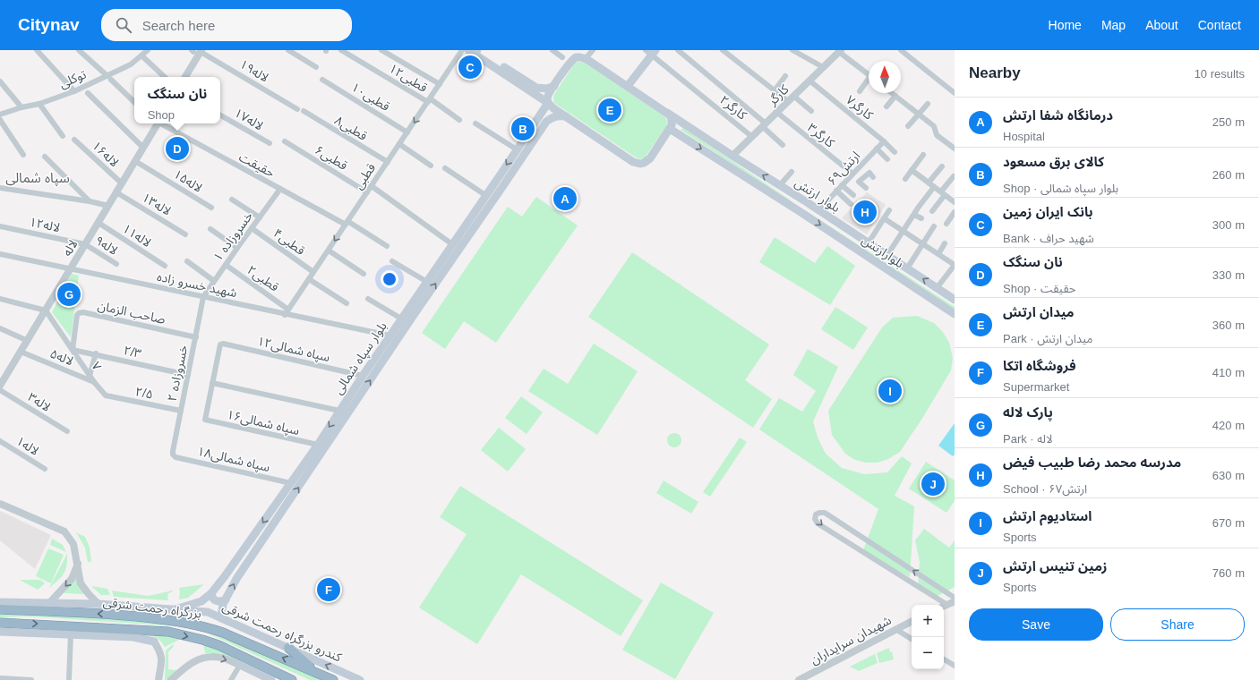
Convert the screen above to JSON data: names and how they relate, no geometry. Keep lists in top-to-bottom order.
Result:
{
  "streets": {
    "highway": ["بزرگراه رحمت شرقی"],
    "main road": [
      "بلوار ارتش",
      "بلوارارتش",
      "بلوار سپاه شمالی",
      "کندرو بزرگراه رحمت شرقی"
    ],
    "street": [
      "لاله۱۹",
      "قطبی۱۲",
      "توکلی",
      "کارگر",
      "قطبی۱۰",
      "کارگر۲",
      "کارگر۷",
      "لاله۱۷",
      "قطبی۸",
      "کارگر۳",
      "لاله۱۶",
      "قطبی۶",
      "حقیقت",
      "ارتش۶۹",
      "قطبی",
      "لاله۱۵",
      "لاله۱۳",
      "لاله۱۲",
      "لاله۱۱",
      "خسروزاده ۱",
      "قطبی۴",
      "لاله۹",
      "لاله",
      "قطبی۲",
      "شهید خسرو زاده",
      "صاحب الزمان",
      "سپاه شمالی۱۲",
      "۲/۳",
      "لاله۵",
      "۷",
      "خسروزاده ۲",
      "۲/۵",
      "۳لاله",
      "سپاه شمالی۱۶",
      "۱لاله",
      "سپاه شمالی۱۸",
      "شهیدان سرایداران"
    ]
  },
  "crossings": [
    ["قطبی۱۲", "قطبی"],
    ["کارگر", "کارگر۲"],
    ["کارگر", "کارگر۷"],
    ["کارگر", "کارگر۳"],
    ["کارگر", "بلوار ارتش"],
    ["قطبی۱۰", "قطبی"],
    ["کارگر۷", "ارتش۶۹"],
    ["قطبی۸", "قطبی"],
    ["کارگر۳", "ارتش۶۹"],
    ["لاله۱۶", "لاله"],
    ["قطبی۶", "قطبی"],
    ["حقیقت", "قطبی"],
    ["حقیقت", "خسروزاده ۱"],
    ["ارتش۶۹", "بلوار ارتش"],
    ["قطبی", "قطبی۴"],
    ["قطبی", "قطبی۲"],
    ["قطبی", "شهید خسرو زاده"],
    ["لاله۱۵", "لاله"],
    ["بلوار ارتش", "بلوار سپاه شمالی"],
    ["لاله۱۳", "لاله"],
    ["لاله۱۲", "لاله۹"],
    ["لاله۱۲", "لاله"],
    ["لاله۱۱", "لاله"],
    ["خسروزاده ۱", "قطبی۴"],
    ["خسروزاده ۱", "قطبی۲"],
    ["خسروزاده ۱", "شهید خسرو زاده"],
    ["خسروزاده ۱", "خسروزاده ۲"],
    ["لاله۹", "لاله"],
    ["لاله", "شهید خسرو زاده"],
    ["لاله", "لاله۵"],
    ["لاله", "۷"],
    ["شهید خسرو زاده", "بلوار سپاه شمالی"],
    ["شهید خسرو زاده", "خسروزاده ۲"],
    ["صاحب الزمان", "۲/۳"],
    ["صاحب الزمان", "۷"],
    ["صاحب الزمان", "خسروزاده ۲"],
    ["سپاه شمالی۱۲", "بلوار سپاه شمالی"],
    ["سپاه شمالی۱۲", "سپاه شمالی۱۶"],
    ["۲/۳", "۷"],
    ["۲/۳", "خسروزاده ۲"],
    ["لاله۵", "۷"],
    ["بلوار سپاه شمالی", "سپاه شمالی۱۶"],
    ["بلوار سپاه شمالی", "سپاه شمالی۱۸"],
    ["بلوار سپاه شمالی", "کندرو بزرگراه رحمت شرقی"],
    ["۷", "۲/۵"],
    ["خسروزاده ۲", "۲/۵"],
    ["خسروزاده ۲", "سپاه شمالی۱۸"]
  ],
  "one_way": ["بلوارارتش"],
  "districts": ["سپاه شمالی"],
  "north": "top",
  "page": {
    "header": "Citynav",
    "search": "Search here",
    "nav": [
      "Home",
      "Map",
      "About",
      "Contact"
    ],
    "heading": ["Nearby", "10 results"],
    "pins": [
      "C",
      "E",
      "B",
      "D",
      "A",
      "H",
      "G",
      "I",
      "J",
      "F"
    ],
    "popup": ["نان سنگک", "Shop"],
    "list": [
      {
        "mark": "A",
        "name": "درمانگاه شفا ارتش",
        "note": "Hospital",
        "value": "250 m"
      },
      {
        "mark": "B",
        "name": "کالای برق مسعود",
        "note": "Shop · بلوار سپاه شمالی",
        "value": "260 m"
      },
      {
        "mark": "C",
        "name": "بانک ایران زمین",
        "note": "Bank · شهید حراف",
        "value": "300 m"
      },
      {
        "mark": "D",
        "name": "نان سنگک",
        "note": "Shop · حقیقت",
        "value": "330 m"
      },
      {
        "mark": "E",
        "name": "میدان ارتش",
        "note": "Park · میدان ارتش",
        "value": "360 m"
      },
      {
        "mark": "F",
        "name": "فروشگاه اتکا",
        "note": "Supermarket",
        "value": "410 m"
      },
      {
        "mark": "G",
        "name": "پارک لاله",
        "note": "Park · لاله",
        "value": "420 m"
      },
      {
        "mark": "H",
        "name": "مدرسه محمد رضا طبیب فیض",
        "note": "School · ارتش۶۷",
        "value": "630 m"
      },
      {
        "mark": "I",
        "name": "استادیوم ارتش",
        "note": "Sports",
        "value": "670 m"
      },
      {
        "mark": "J",
        "name": "زمین تنیس ارتش",
        "note": "Sports",
        "value": "760 m"
      }
    ],
    "buttons": ["Save", "Share"],
    "map_buttons": ["+", "−"]
  }
}
